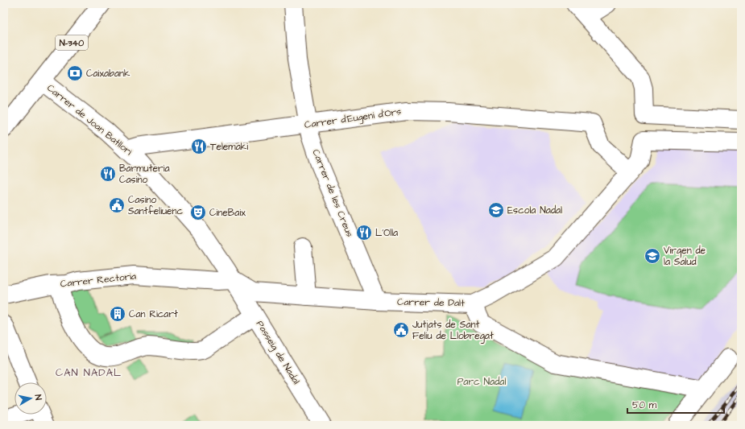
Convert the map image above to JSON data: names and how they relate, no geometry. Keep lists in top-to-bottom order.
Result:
{
  "streets": {
    "street": [
      "N-340",
      "Carrer d'Eugeni d'Ors",
      "Carrer de Joan Batllori",
      "Carrer de les Creus",
      "Carrer Rectoria",
      "Carrer de Dalt",
      "Passeig de Nadal"
    ]
  },
  "crossings": [
    ["N-340", "Carrer de Joan Batllori"],
    ["Carrer d'Eugeni d'Ors", "Carrer de Joan Batllori"],
    ["Carrer d'Eugeni d'Ors", "Carrer de les Creus"],
    ["Carrer de Joan Batllori", "Carrer Rectoria"],
    ["Carrer de Joan Batllori", "Carrer de Dalt"],
    ["Carrer de Joan Batllori", "Passeig de Nadal"],
    ["Carrer de les Creus", "Carrer de Dalt"],
    ["Carrer Rectoria", "Carrer de Dalt"],
    ["Carrer Rectoria", "Passeig de Nadal"],
    ["Carrer de Dalt", "Passeig de Nadal"]
  ],
  "districts": ["CAN NADAL"],
  "parks": ["Parc Nadal"],
  "places": {
    "bank": ["Caixabank"],
    "restaurant": ["Telemaki", "Barmuteria Casino", "L'Olla"],
    "public building": ["Casino Santfeliuenc", "Jutjats de Sant Feliu de Llobregat"],
    "school or university": ["Escola Nadal", "Virgen de la Salud"],
    "theatre": ["CineBaix"],
    "building": ["Can Ricart"]
  },
  "scale_bar": "50 m",
  "north": "right"
}
